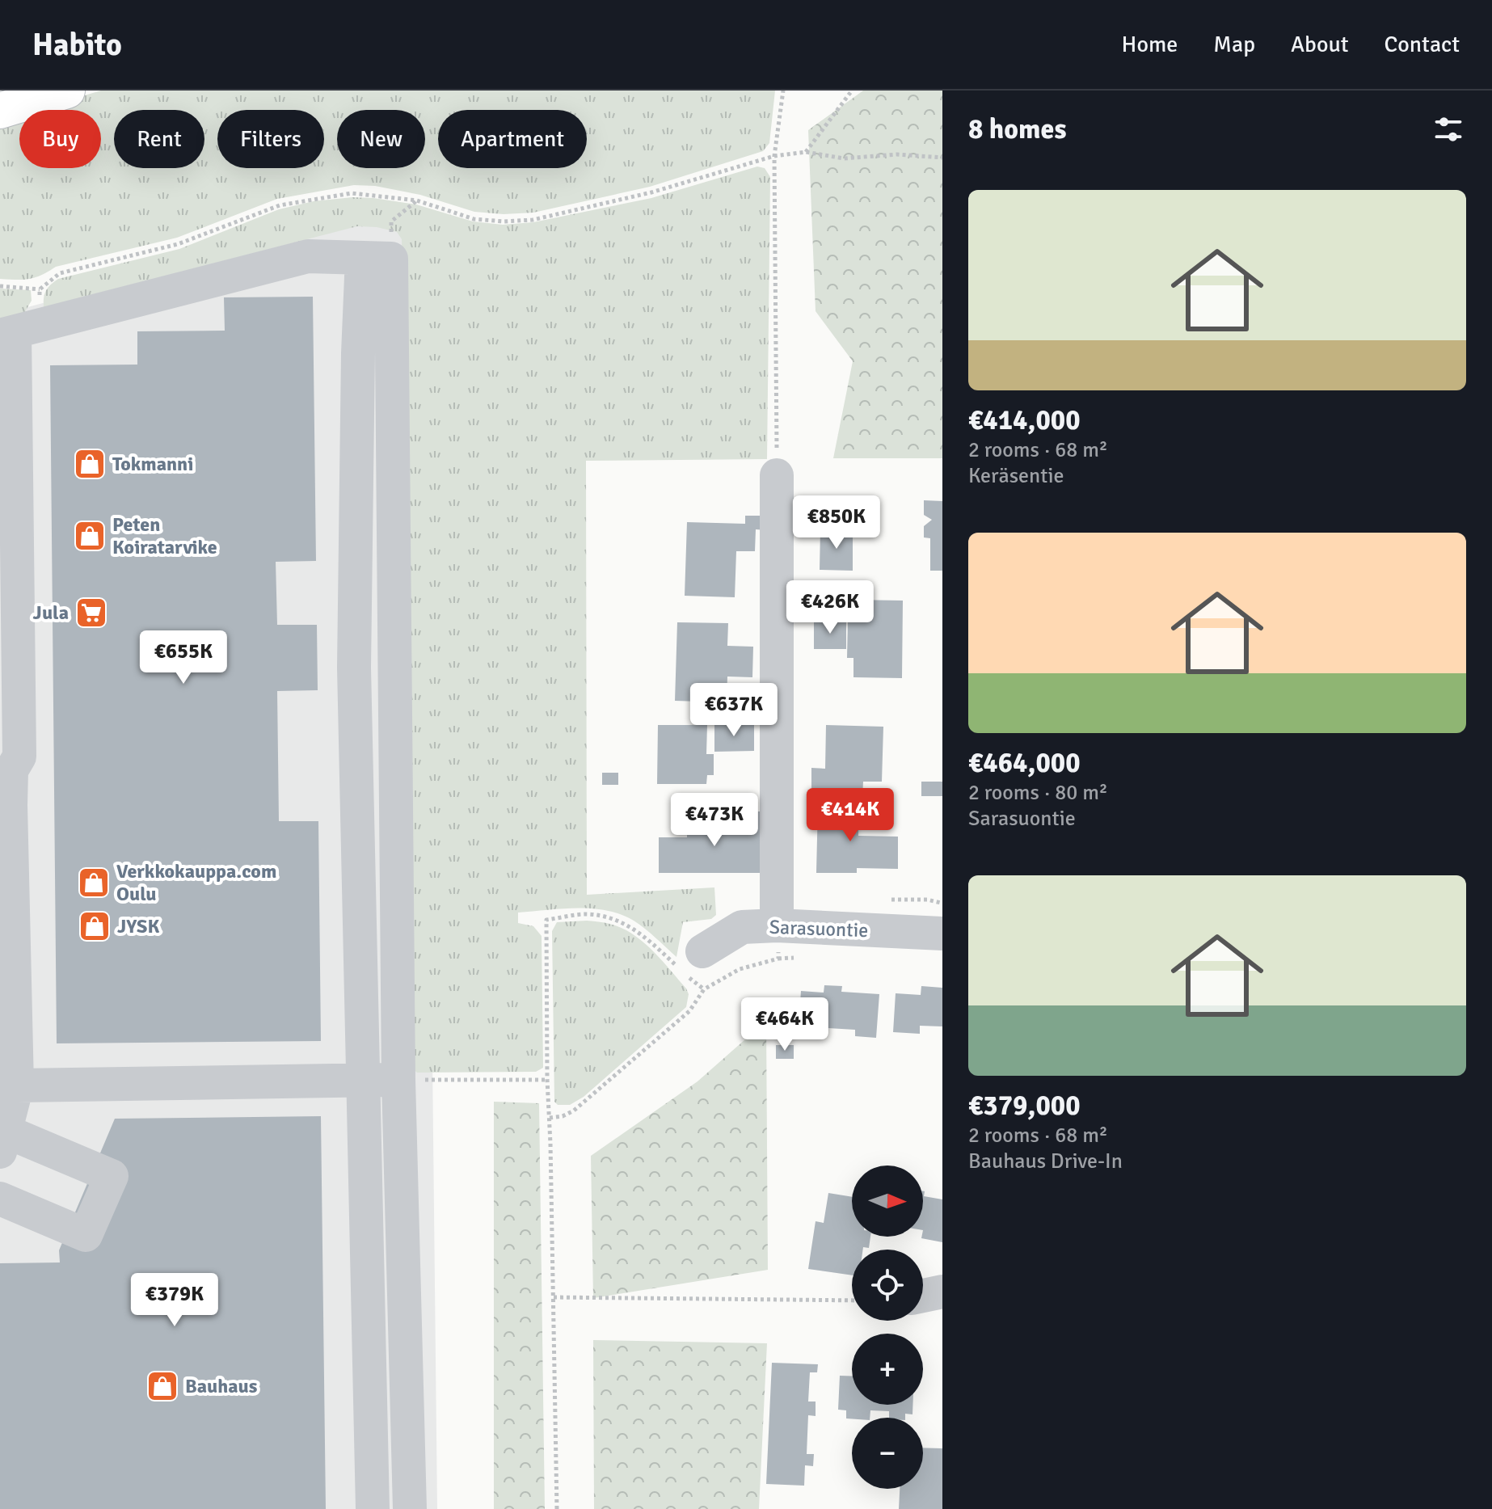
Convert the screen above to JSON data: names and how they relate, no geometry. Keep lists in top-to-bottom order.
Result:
{
  "streets": {
    "street": ["Sarasuontie"]
  },
  "places": {
    "shop": [
      "Tokmanni",
      "Peten Koiratarvike",
      "Verkkokauppa.com Oulu",
      "JYSK",
      "Bauhaus"
    ],
    "supermarket": ["Jula"]
  },
  "north": "right",
  "page": {
    "header": "Habito",
    "nav": [
      "Home",
      "Map",
      "About",
      "Contact"
    ],
    "heading": "8 homes",
    "chip": [
      "Buy",
      "Rent",
      "Filters",
      "New",
      "Apartment"
    ],
    "list": [
      {
        "name": "€414,000",
        "note": "2 rooms · 68 m² · Keräsentie"
      },
      {
        "name": "€464,000",
        "note": "2 rooms · 80 m² · Sarasuontie"
      },
      {
        "name": "€379,000",
        "note": "2 rooms · 68 m² · Bauhaus Drive-In"
      }
    ],
    "price": [
      "€850K",
      "€426K",
      "€655K",
      "€637K",
      "€414K",
      "€473K",
      "€464K",
      "€379K"
    ],
    "map_buttons": ["+", "−"]
  }
}
